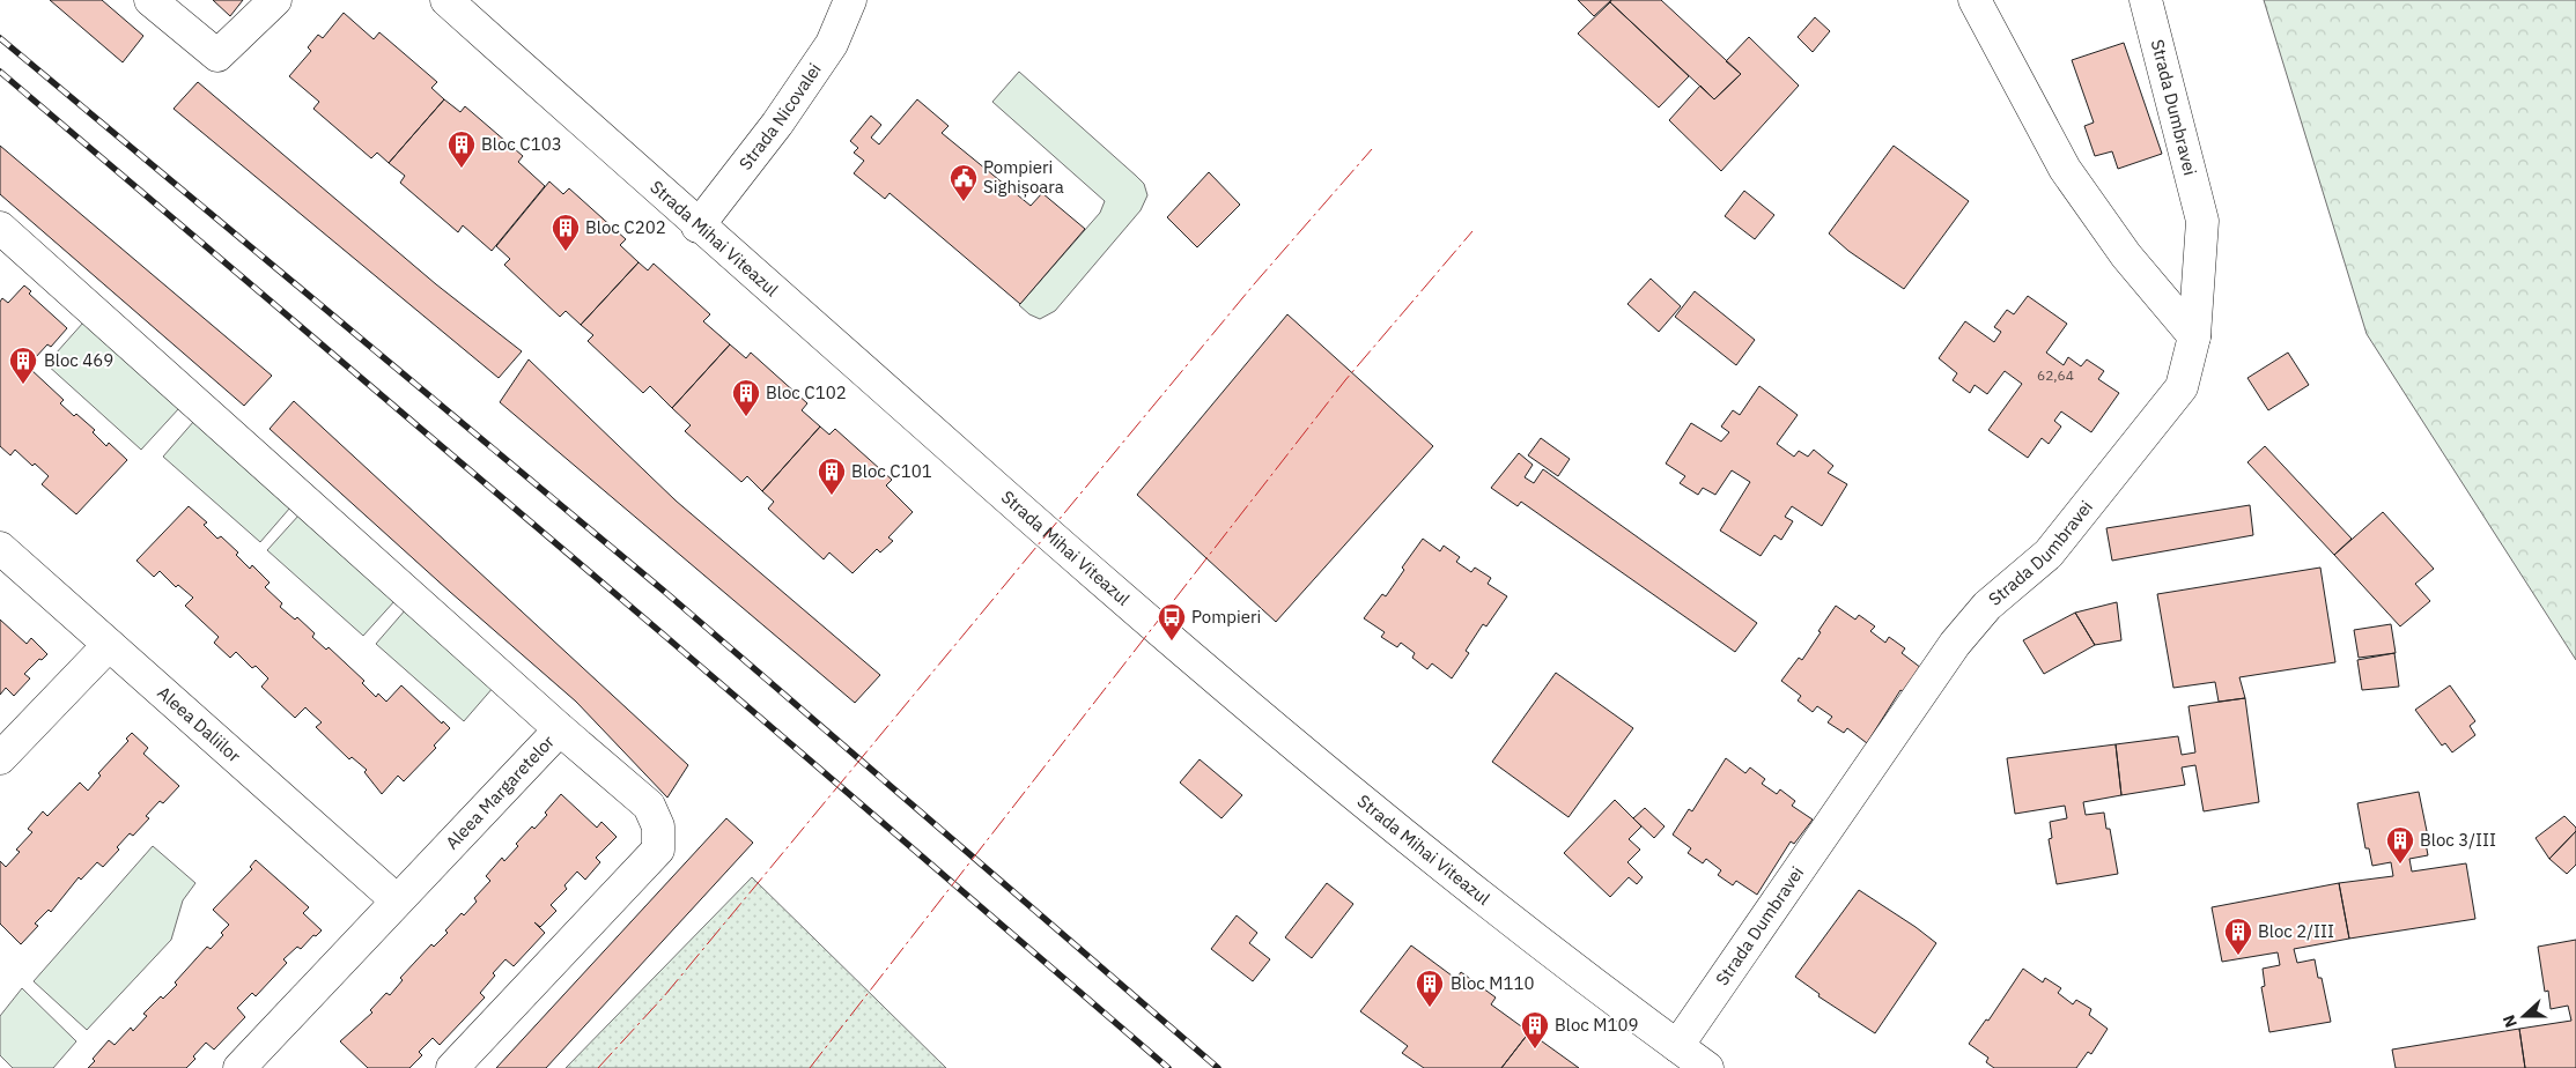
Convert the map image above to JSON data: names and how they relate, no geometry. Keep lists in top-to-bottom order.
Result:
{
  "streets": {
    "main road": [
      "Strada Dumbravei",
      "Strada Nicovalei",
      "Strada Mihai Viteazul",
      "Aleea Daliilor",
      "Aleea Margaretelor"
    ]
  },
  "crossings": [
    ["Strada Dumbravei", "Strada Mihai Viteazul"],
    ["Strada Nicovalei", "Strada Mihai Viteazul"],
    ["Aleea Daliilor", "Aleea Margaretelor"]
  ],
  "places": {
    "building": [
      "Bloc C103",
      "Bloc C202",
      "Bloc 469",
      "Bloc C102",
      "Bloc C101",
      "Bloc 3/III",
      "Bloc 2/III",
      "Bloc M110",
      "Bloc M109"
    ],
    "public building": ["Pompieri Sighișoara"],
    "bus stop": ["Pompieri"]
  },
  "house_numbers": ["62,64"],
  "north": "left"
}
